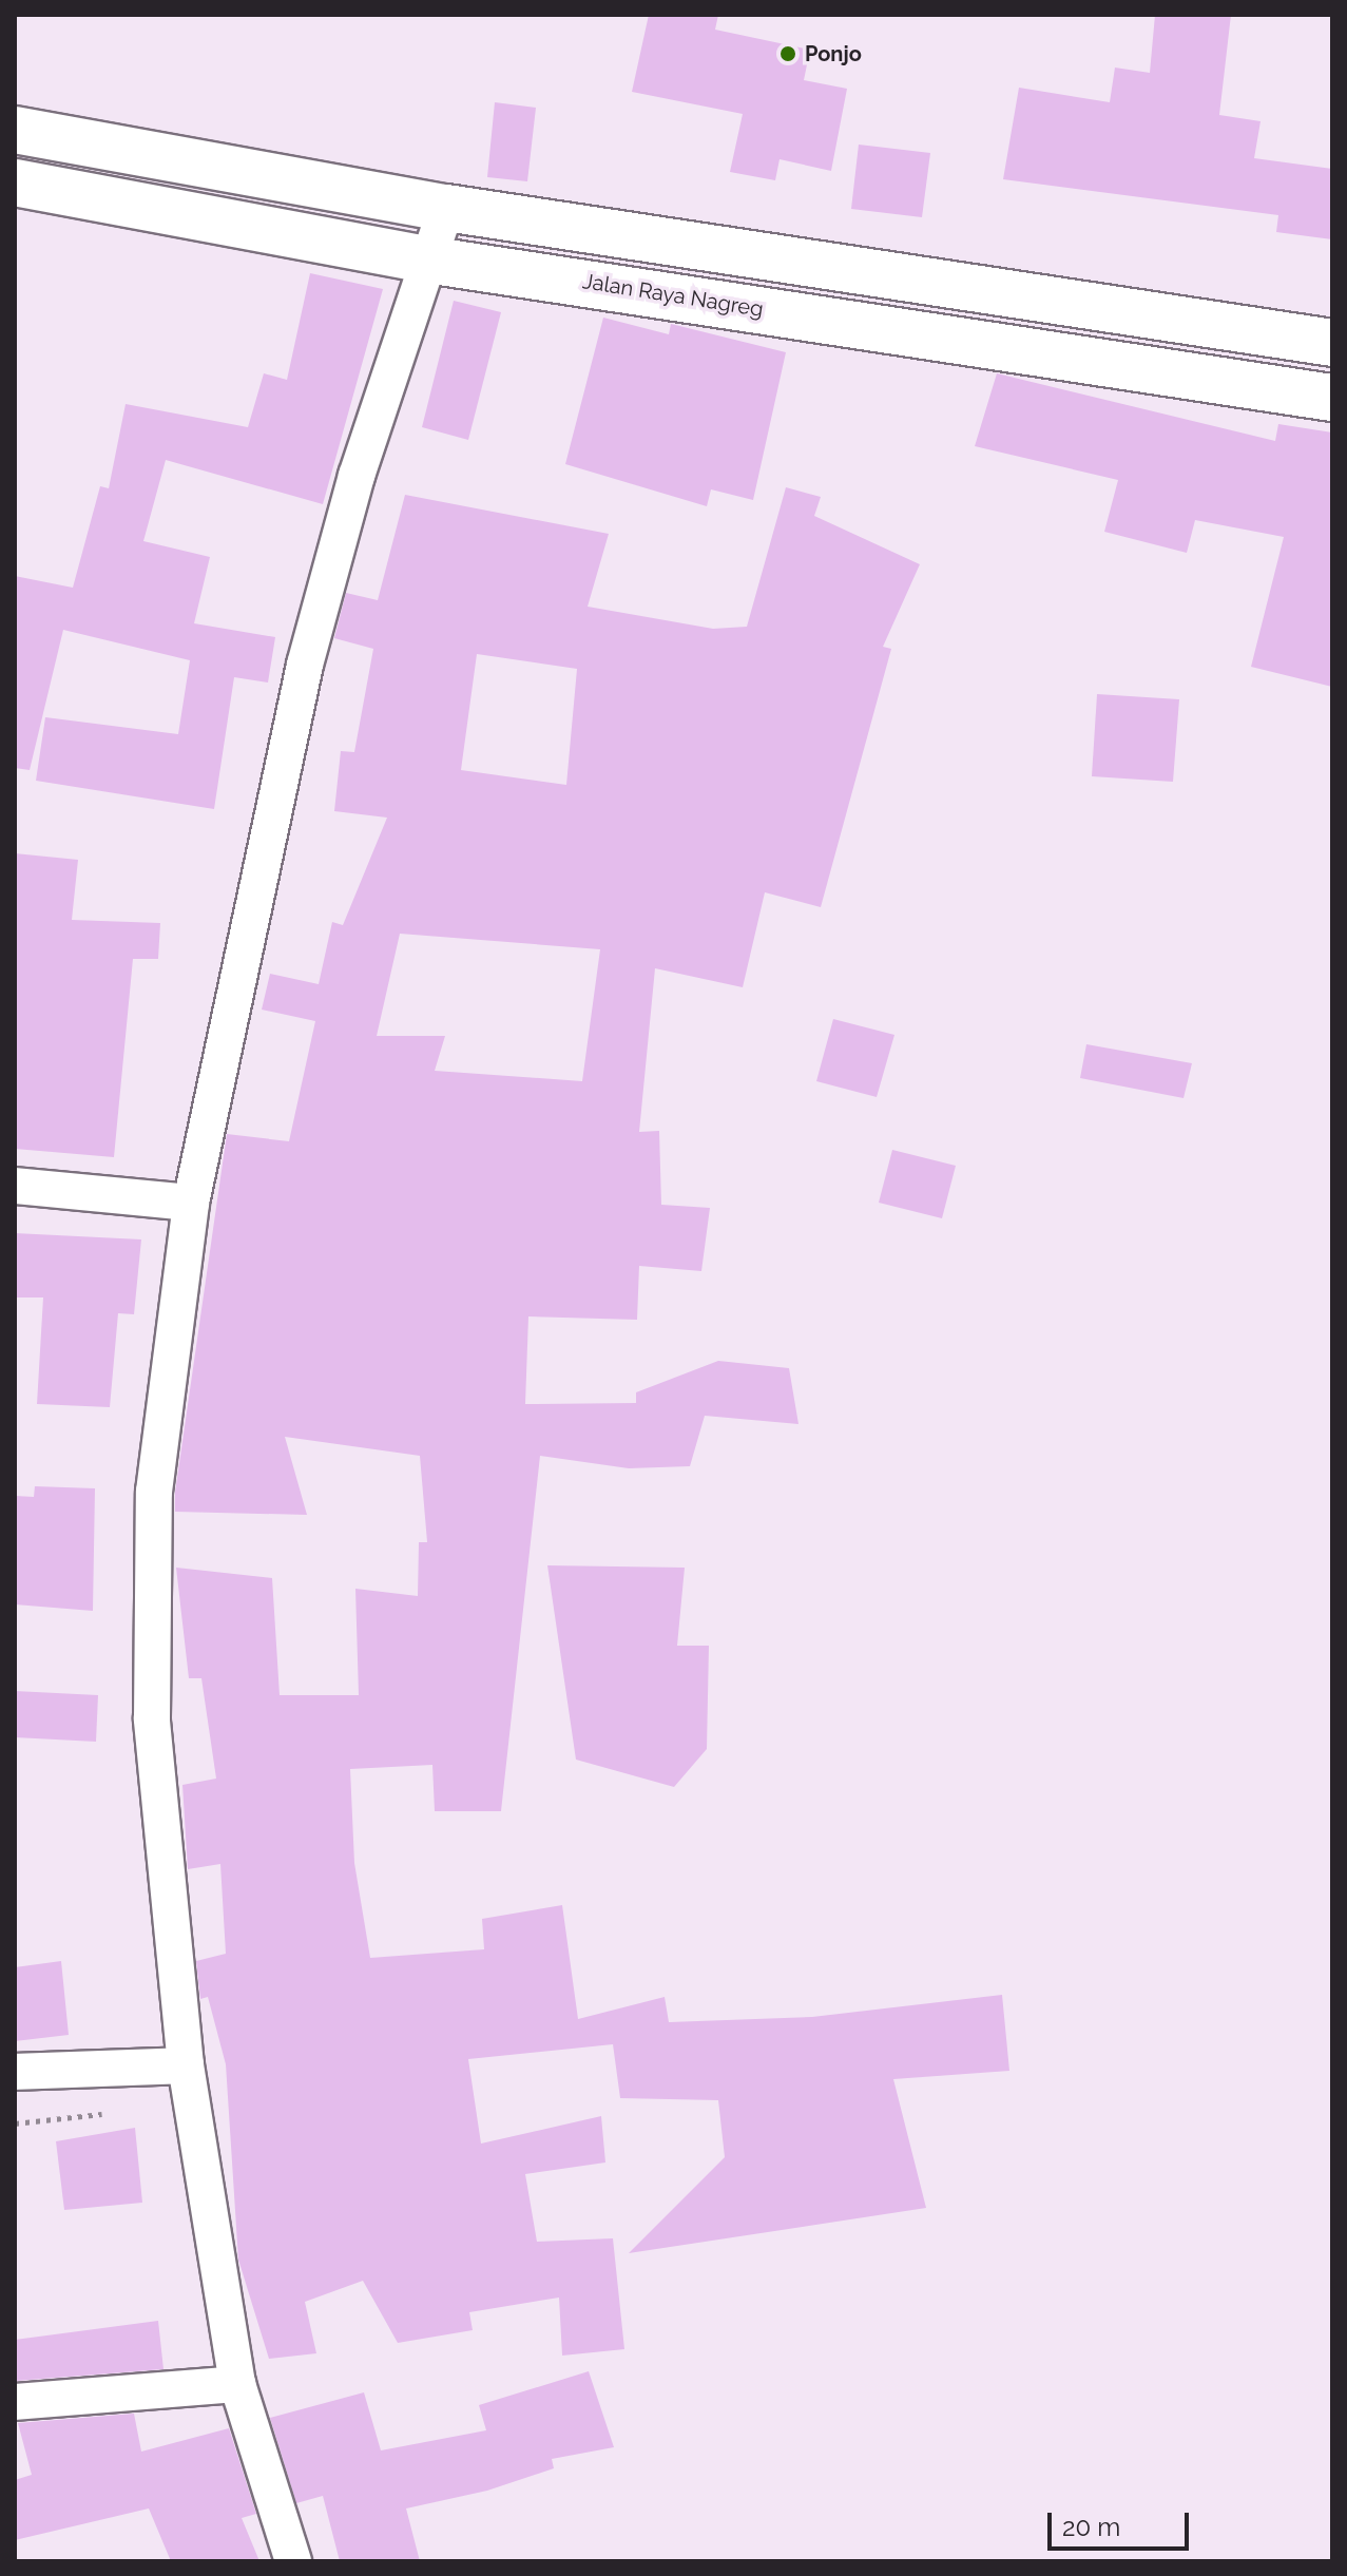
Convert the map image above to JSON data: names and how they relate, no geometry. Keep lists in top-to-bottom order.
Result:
{
  "streets": {
    "highway": ["Jalan Raya Nagreg"]
  },
  "places": ["Ponjo"],
  "scale_bar": "20 m"
}
